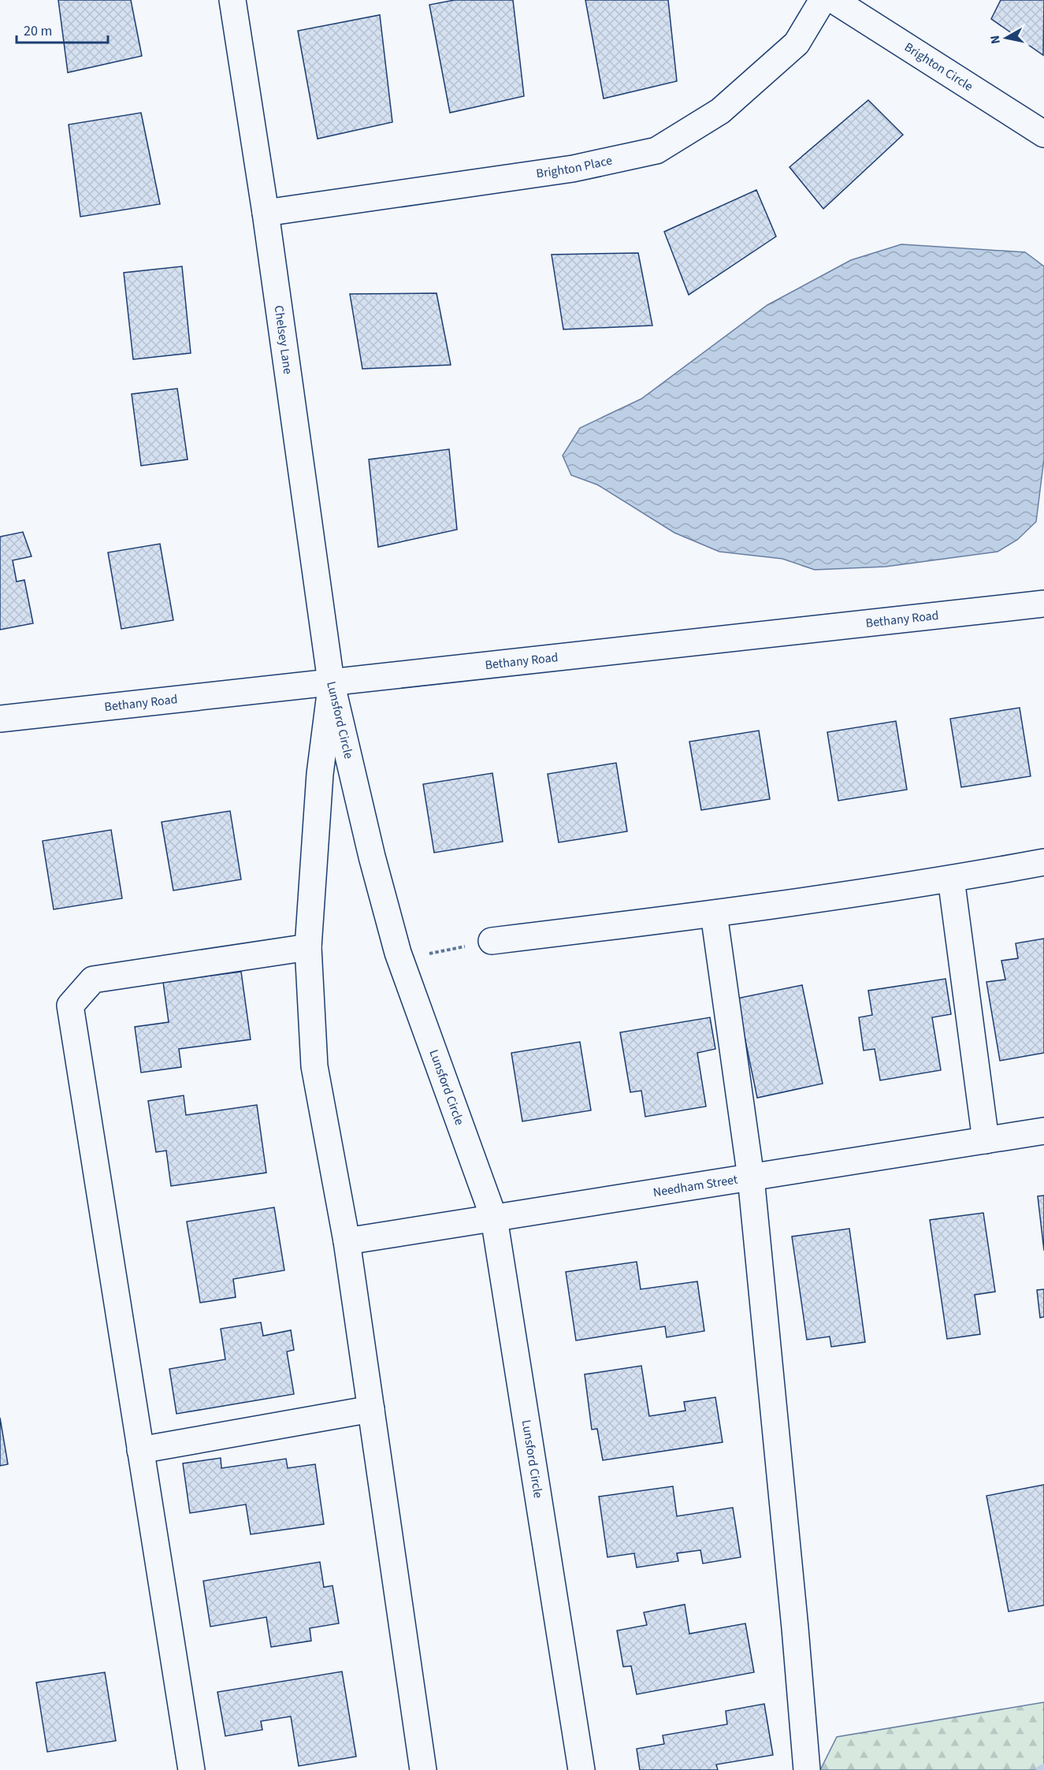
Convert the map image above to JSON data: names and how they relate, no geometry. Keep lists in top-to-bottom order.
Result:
{
  "streets": {
    "street": [
      "Brighton Circle",
      "Brighton Place",
      "Chelsey Lane",
      "Bethany Road",
      "Lunsford Circle",
      "Needham Street"
    ]
  },
  "crossings": [
    ["Brighton Place", "Chelsey Lane"],
    ["Chelsey Lane", "Bethany Road"],
    ["Chelsey Lane", "Lunsford Circle"],
    ["Bethany Road", "Lunsford Circle"],
    ["Lunsford Circle", "Needham Street"]
  ],
  "scale_bar": "20 m",
  "north": "left"
}
